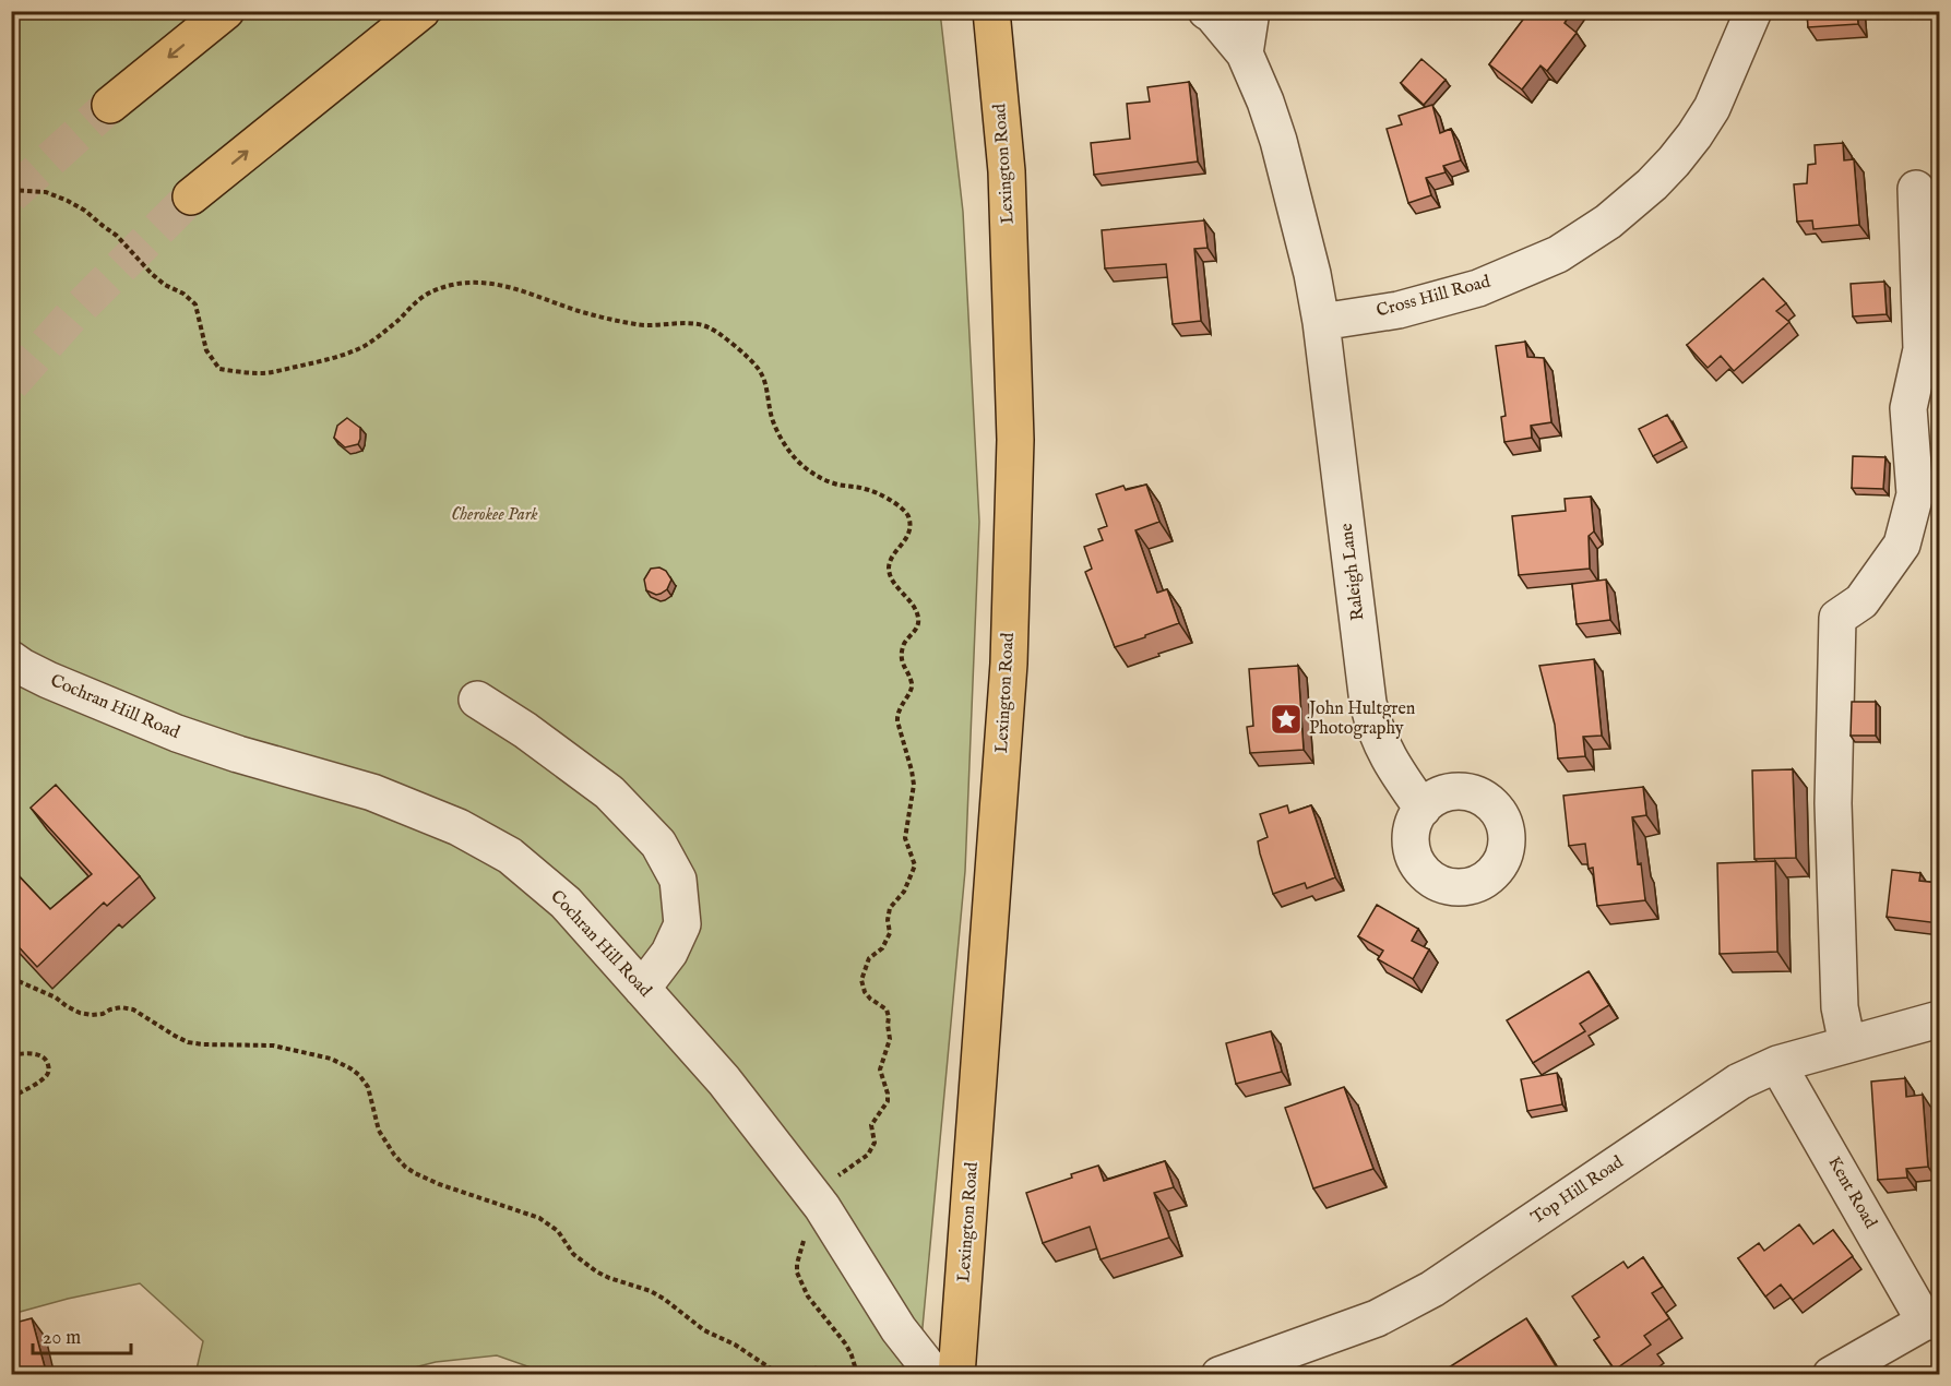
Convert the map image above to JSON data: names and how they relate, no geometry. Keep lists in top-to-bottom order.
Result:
{
  "streets": {
    "main road": ["Lexington Road"],
    "street": [
      "Cross Hill Road",
      "Raleigh Lane",
      "Cochran Hill Road",
      "Top Hill Road",
      "Kent Road"
    ]
  },
  "crossings": [
    ["Cross Hill Road", "Raleigh Lane"],
    ["Top Hill Road", "Kent Road"]
  ],
  "parks": ["Cherokee Park"],
  "places": {
    "place": ["John Hultgren Photography"]
  },
  "scale_bar": "20 m"
}
